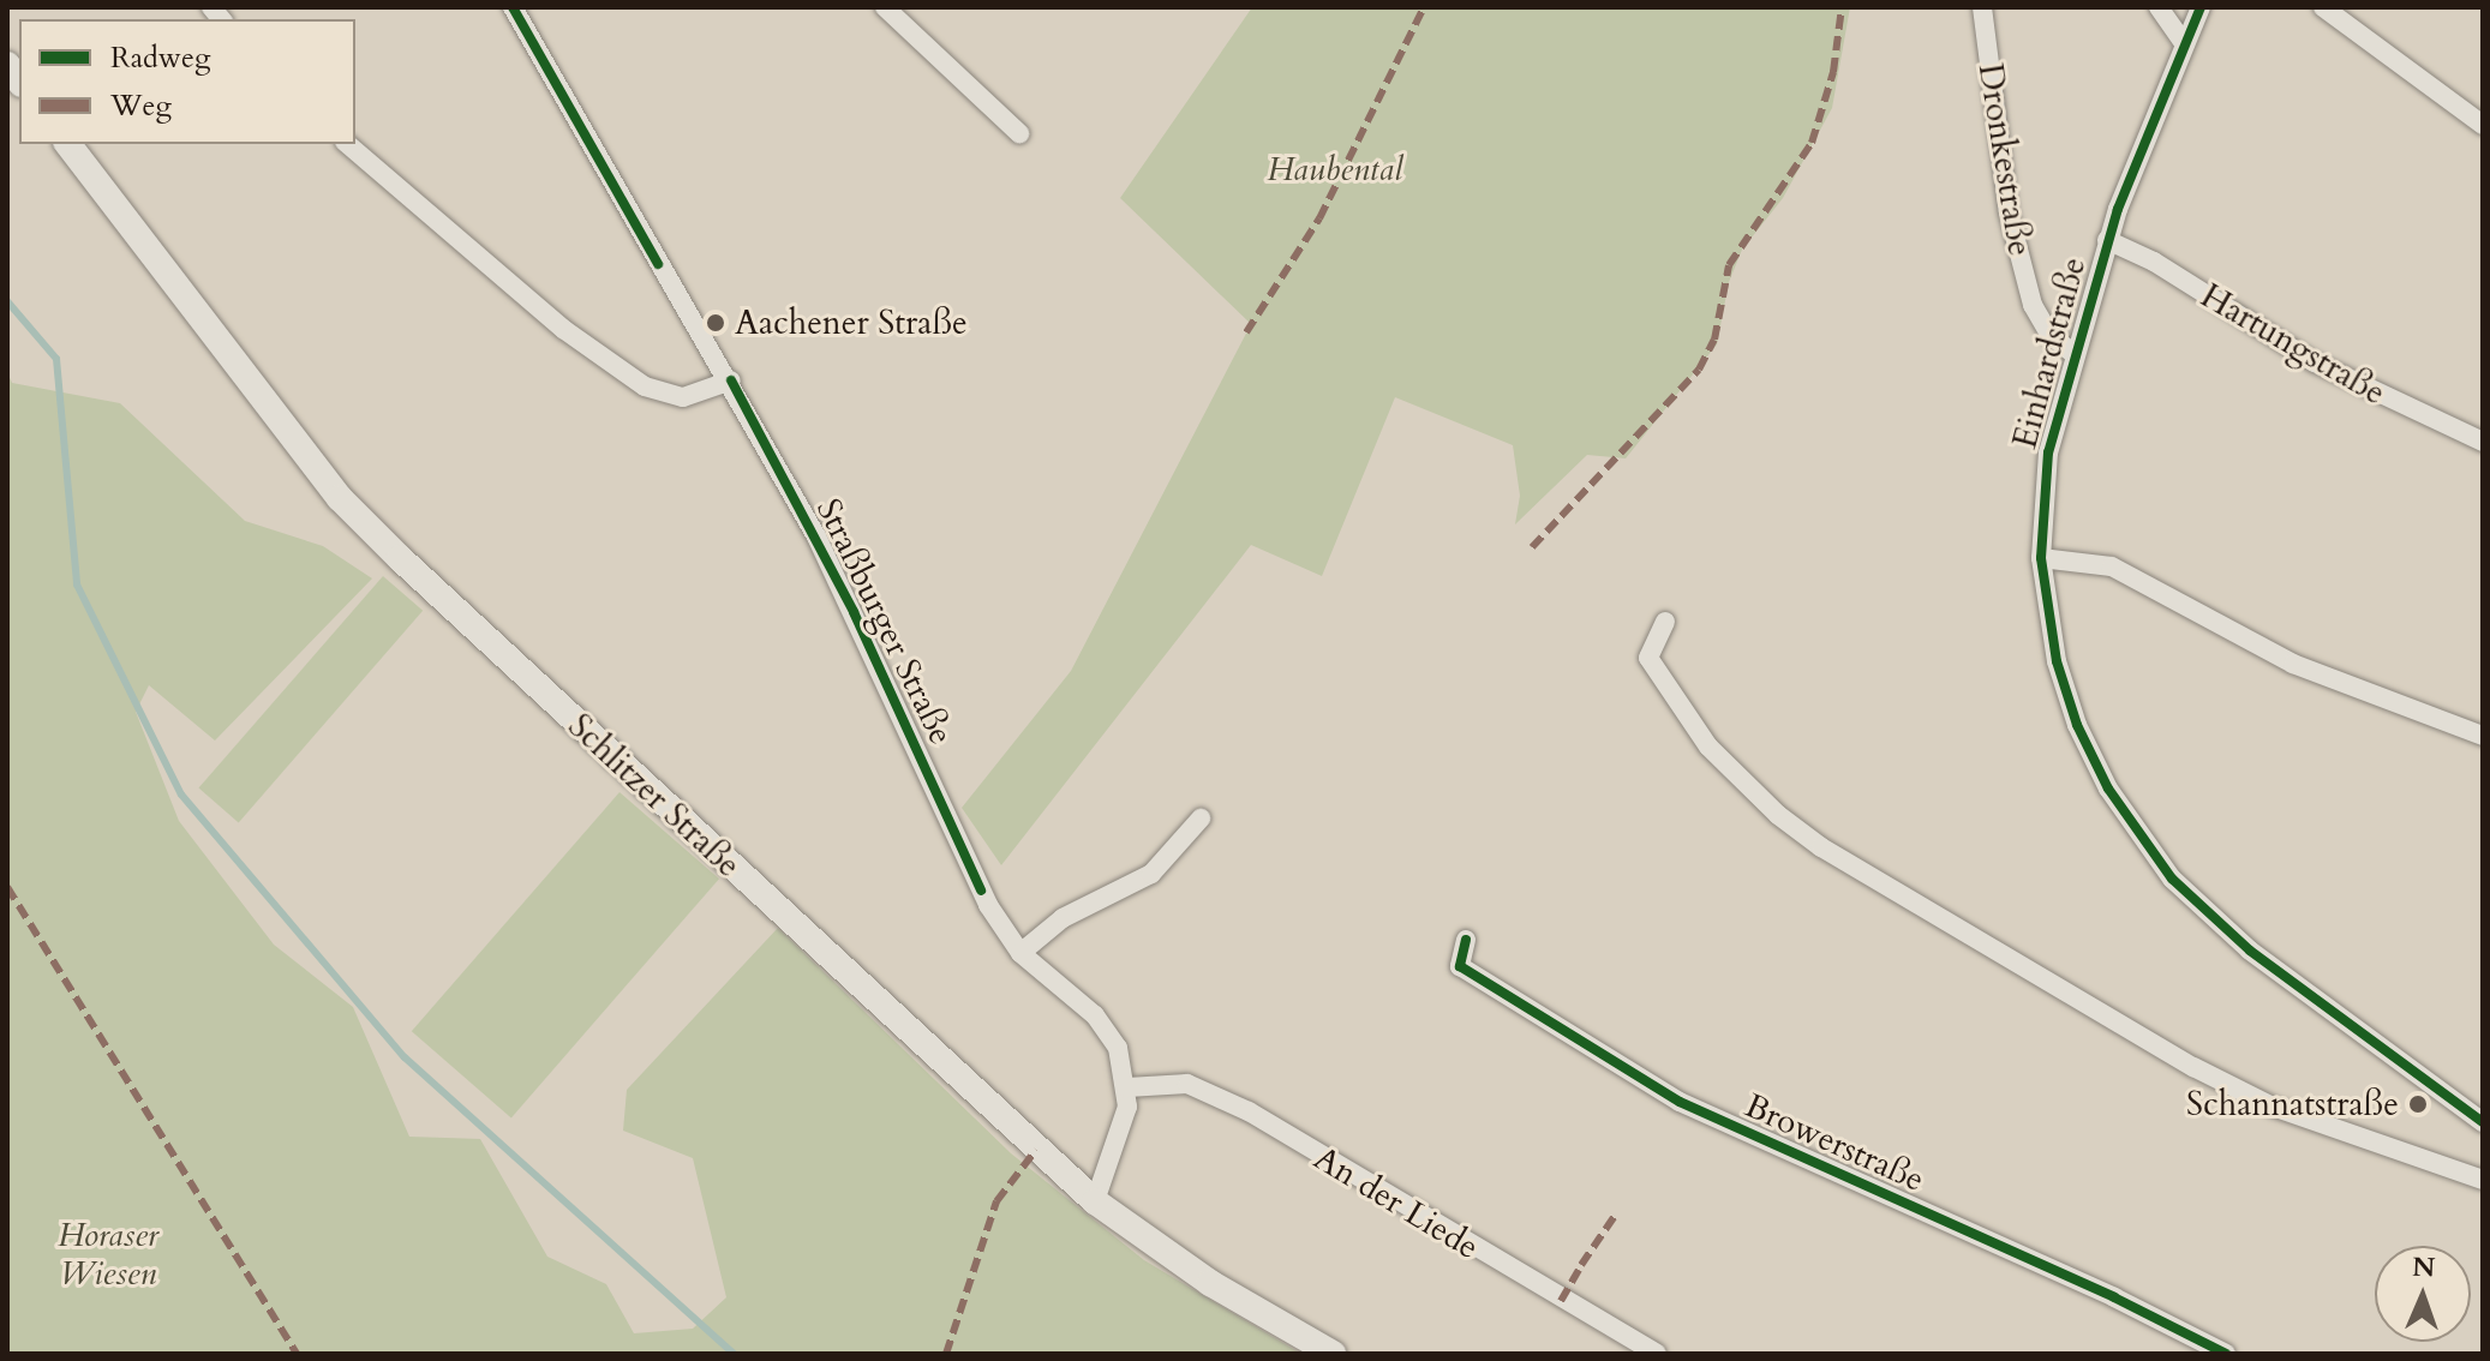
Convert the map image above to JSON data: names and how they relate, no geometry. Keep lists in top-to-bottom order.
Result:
{
  "streets": {
    "main road": ["Schlitzer Straße"],
    "street": [
      "Dronkestraße",
      "Hartungstraße",
      "Einhardstraße",
      "Straßburger Straße",
      "Browerstraße",
      "An der Liede"
    ]
  },
  "crossings": [
    ["Dronkestraße", "Einhardstraße"],
    ["Hartungstraße", "Einhardstraße"],
    ["Straßburger Straße", "Schlitzer Straße"],
    ["Straßburger Straße", "An der Liede"]
  ],
  "parks": ["Haubental", "Horaser Wiesen"],
  "places": ["Aachener Straße", "Schannatstraße"],
  "legend": ["Radweg", "Weg"],
  "north": "top"
}
